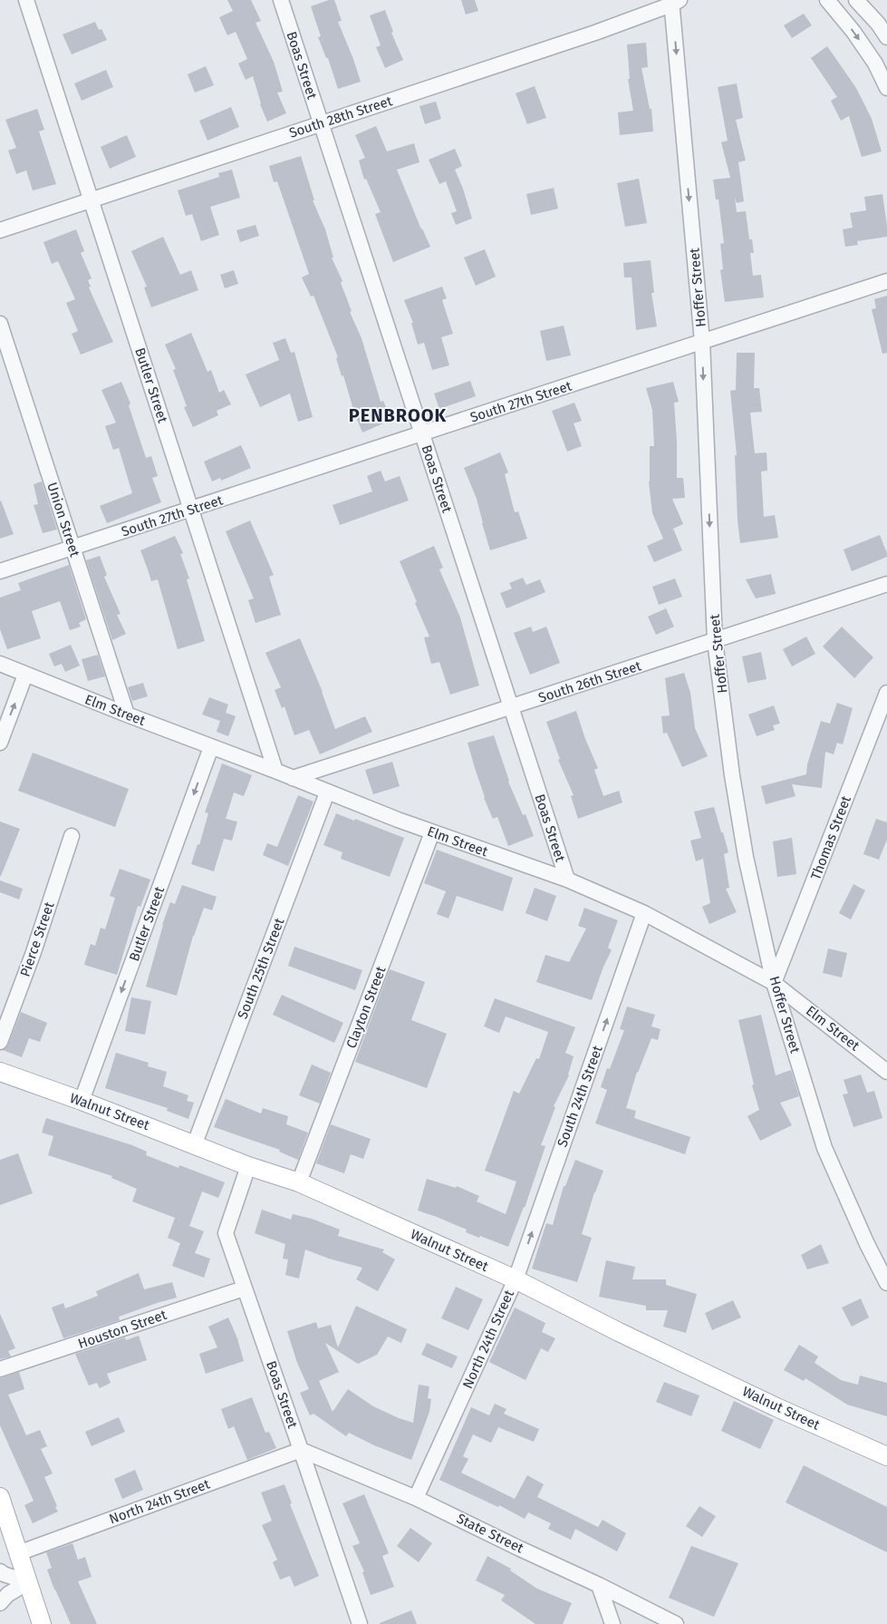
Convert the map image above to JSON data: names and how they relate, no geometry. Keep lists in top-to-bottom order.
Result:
{
  "streets": {
    "main road": ["Walnut Street"],
    "street": [
      "Boas Street",
      "South 28th Street",
      "Hoffer Street",
      "Butler Street",
      "South 27th Street",
      "Union Street",
      "South 26th Street",
      "Elm Street",
      "Thomas Street",
      "Pierce Street",
      "South 25th Street",
      "Clayton Street",
      "South 24th Street",
      "Houston Street",
      "North 24th Street",
      "State Street"
    ]
  },
  "crossings": [
    ["Boas Street", "South 28th Street"],
    ["Boas Street", "South 27th Street"],
    ["Boas Street", "South 26th Street"],
    ["Boas Street", "Elm Street"],
    ["Boas Street", "Walnut Street"],
    ["Boas Street", "Houston Street"],
    ["Boas Street", "North 24th Street"],
    ["Boas Street", "State Street"],
    ["South 28th Street", "Hoffer Street"],
    ["South 28th Street", "Butler Street"],
    ["Hoffer Street", "South 27th Street"],
    ["Hoffer Street", "South 26th Street"],
    ["Hoffer Street", "Elm Street"],
    ["Hoffer Street", "Thomas Street"],
    ["Butler Street", "South 27th Street"],
    ["Butler Street", "Elm Street"],
    ["Butler Street", "Walnut Street"],
    ["South 27th Street", "Union Street"],
    ["Union Street", "Elm Street"],
    ["South 26th Street", "Elm Street"],
    ["Elm Street", "Thomas Street"],
    ["Elm Street", "South 25th Street"],
    ["Elm Street", "Clayton Street"],
    ["Elm Street", "South 24th Street"],
    ["South 25th Street", "Walnut Street"],
    ["Clayton Street", "Walnut Street"],
    ["South 24th Street", "Walnut Street"],
    ["South 24th Street", "North 24th Street"],
    ["Walnut Street", "North 24th Street"],
    ["North 24th Street", "State Street"]
  ],
  "one_way": ["Hoffer Street", "South 24th Street"],
  "districts": ["PENBROOK"]
}
